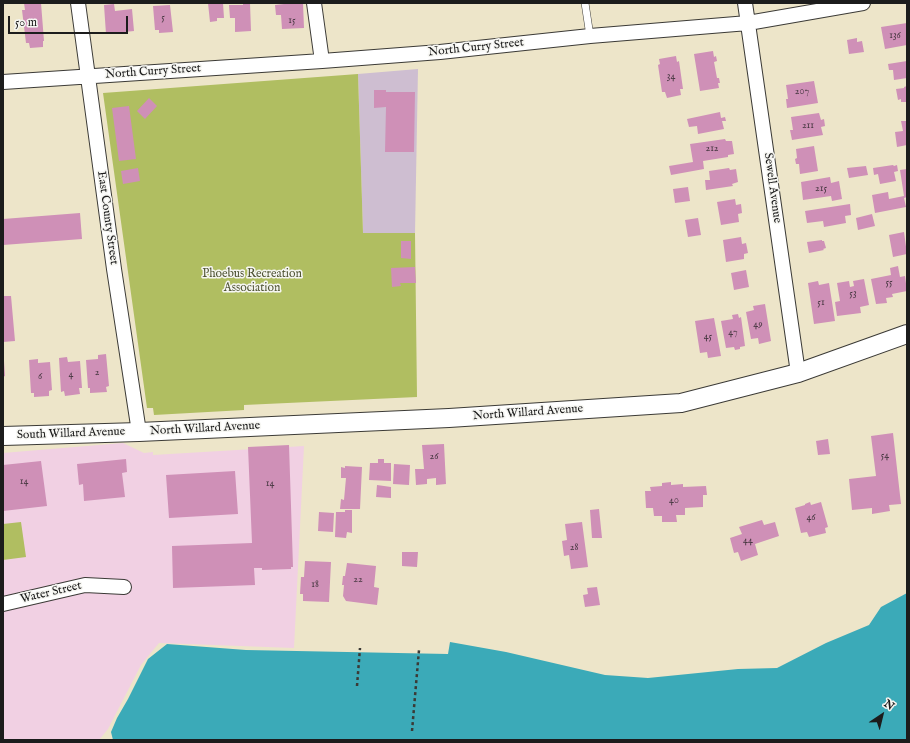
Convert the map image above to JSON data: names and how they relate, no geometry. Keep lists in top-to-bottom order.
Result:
{
  "streets": {
    "street": [
      "North Curry Street",
      "Sewell Avenue",
      "East County Street",
      "North Willard Avenue",
      "South Willard Avenue",
      "Water Street"
    ]
  },
  "crossings": [
    ["North Curry Street", "Sewell Avenue"],
    ["North Curry Street", "East County Street"],
    ["Sewell Avenue", "North Willard Avenue"],
    ["East County Street", "North Willard Avenue"],
    ["East County Street", "South Willard Avenue"],
    ["North Willard Avenue", "South Willard Avenue"]
  ],
  "parks": ["Phoebus Recreation Association"],
  "house_numbers": [
    "5",
    "15",
    "136",
    "34",
    "207",
    "211",
    "212",
    "215",
    "55",
    "53",
    "51",
    "49",
    "47",
    "45",
    "2",
    "4",
    "6",
    "54",
    "26",
    "14",
    "14",
    "40",
    "46",
    "44",
    "28",
    "22",
    "18"
  ],
  "scale_bar": "50 m",
  "north": "top right"
}
